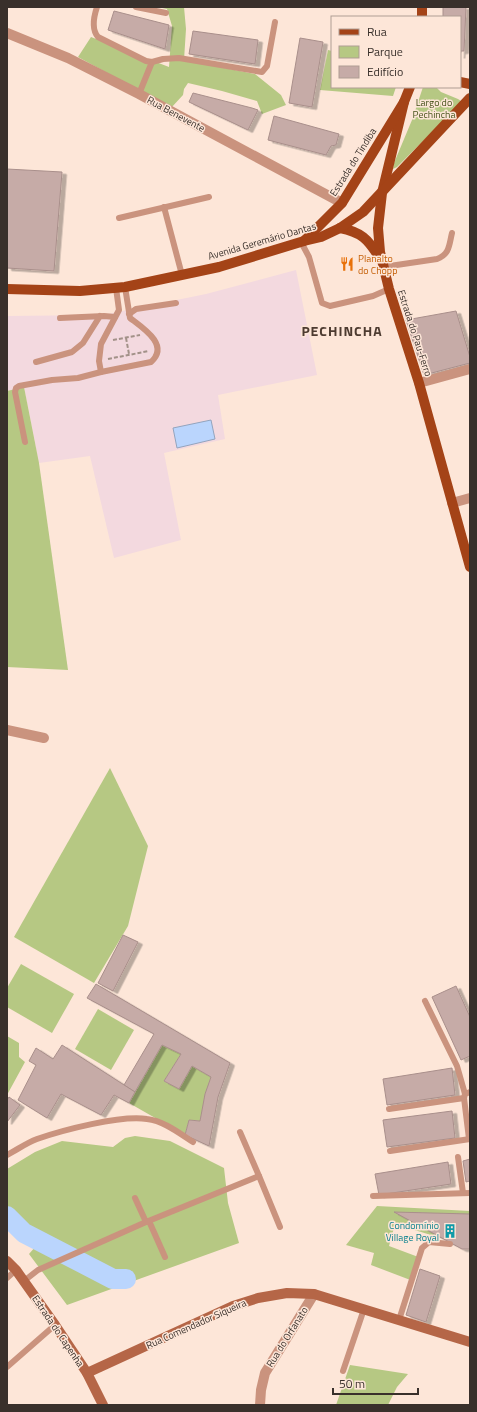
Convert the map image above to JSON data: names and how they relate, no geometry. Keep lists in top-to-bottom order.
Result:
{
  "streets": {
    "main road": ["Estrada do Tindiba", "Avenida Geremário Dantas", "Estrada do Pau-Ferro"],
    "street": [
      "Rua Benevente",
      "Rua Comendador Siqueira",
      "Estrada do Capenha",
      "Rua do Orfanato"
    ]
  },
  "crossings": [
    ["Rua Benevente", "Estrada do Tindiba"],
    ["Estrada do Tindiba", "Avenida Geremário Dantas"],
    ["Estrada do Tindiba", "Estrada do Pau-Ferro"],
    ["Avenida Geremário Dantas", "Estrada do Pau-Ferro"],
    ["Rua Comendador Siqueira", "Estrada do Capenha"],
    ["Rua Comendador Siqueira", "Rua do Orfanato"]
  ],
  "districts": ["PECHINCHA"],
  "parks": ["Largo do Pechincha"],
  "places": {
    "restaurant": ["Planalto do Chopp"],
    "building": ["Condomínio Village Royal"]
  },
  "legend": ["Rua", "Parque", "Edifício"],
  "scale_bar": "50 m"
}
